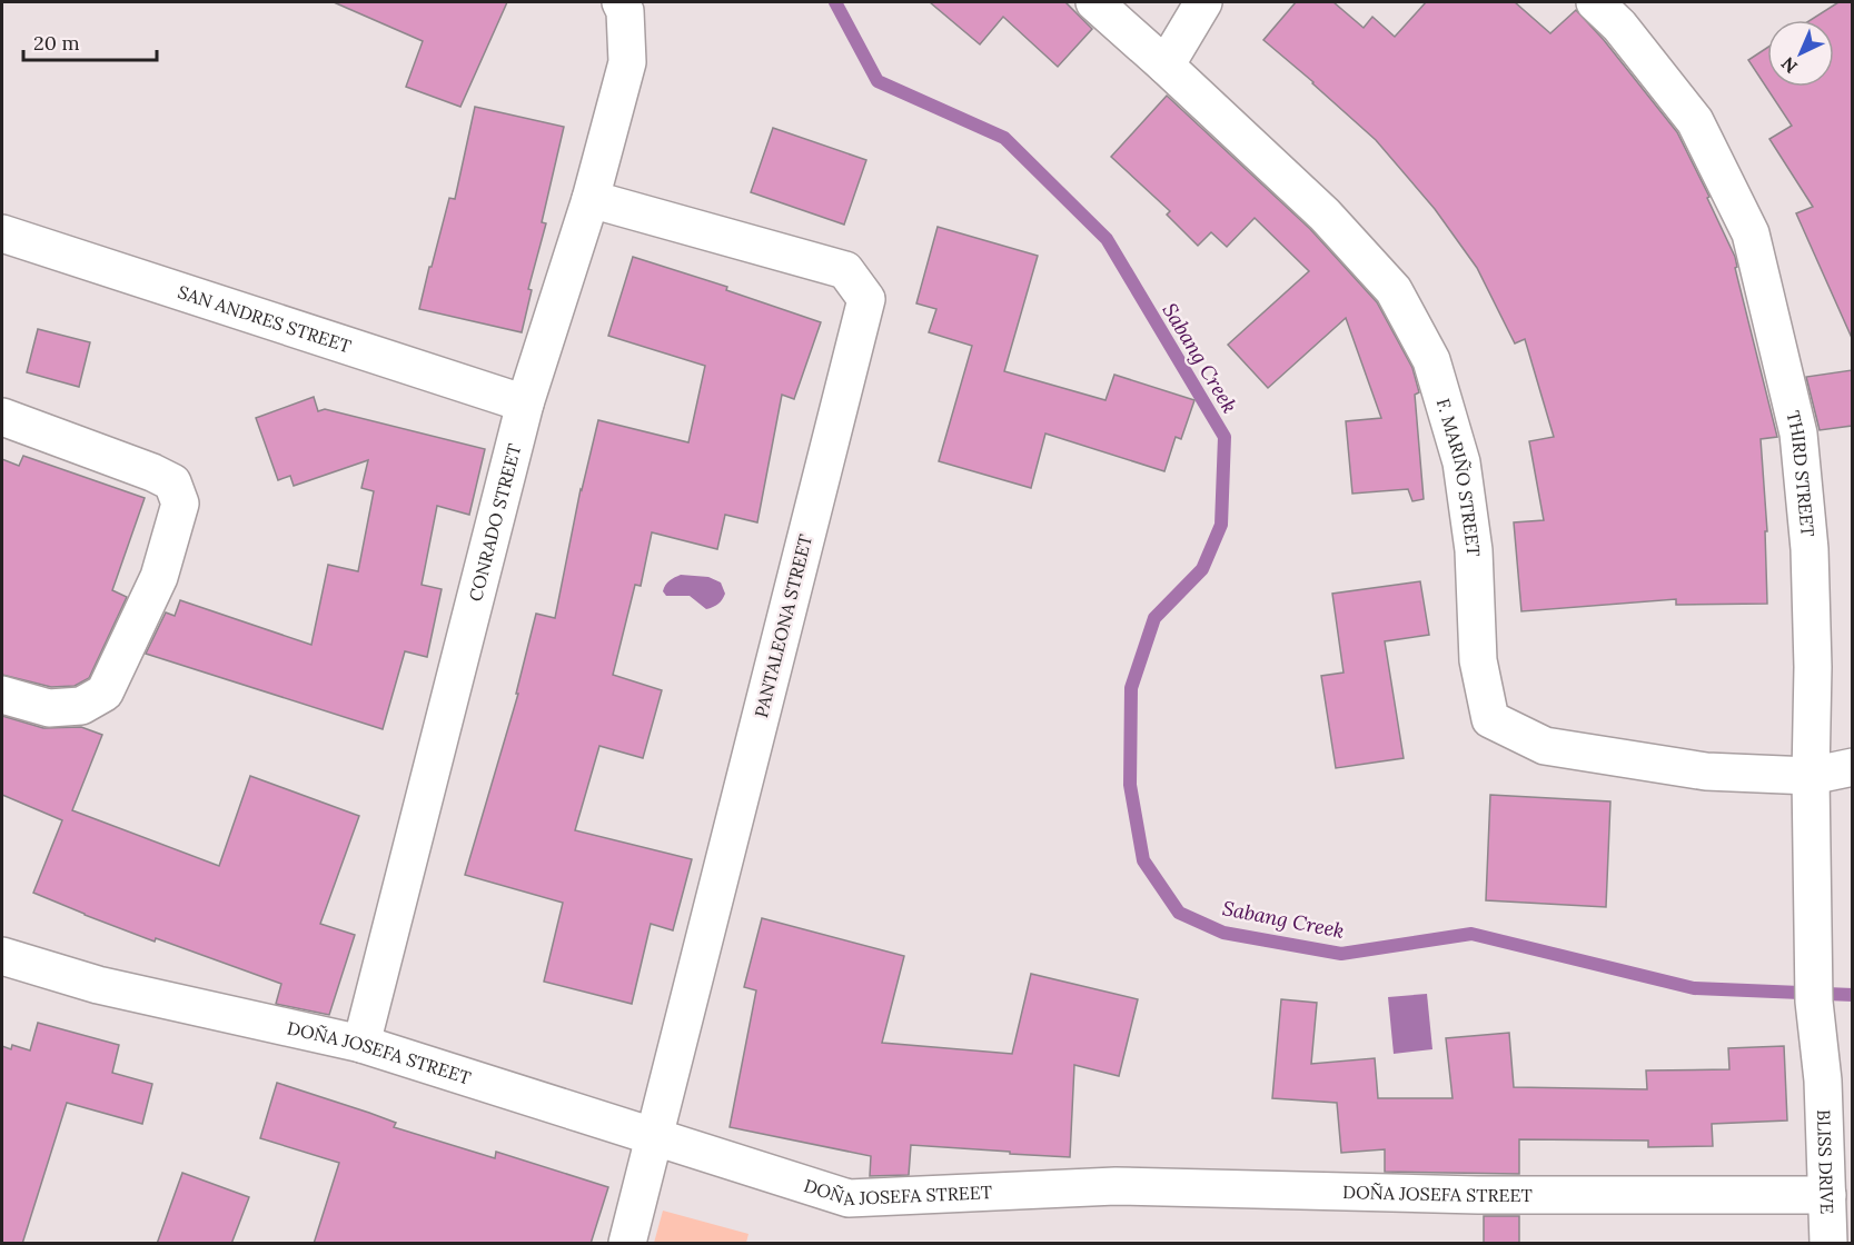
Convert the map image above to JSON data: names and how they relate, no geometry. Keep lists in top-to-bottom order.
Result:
{
  "streets": {
    "street": [
      "SAN ANDRES STREET",
      "THIRD STREET",
      "F. MARIÑO STREET",
      "CONRADO STREET",
      "PANTALEONA STREET",
      "DOÑA JOSEFA STREET",
      "BLISS DRIVE"
    ]
  },
  "crossings": [
    ["SAN ANDRES STREET", "CONRADO STREET"],
    ["THIRD STREET", "F. MARIÑO STREET"],
    ["THIRD STREET", "BLISS DRIVE"],
    ["CONRADO STREET", "PANTALEONA STREET"],
    ["CONRADO STREET", "DOÑA JOSEFA STREET"],
    ["PANTALEONA STREET", "DOÑA JOSEFA STREET"],
    ["DOÑA JOSEFA STREET", "BLISS DRIVE"]
  ],
  "water": ["Sabang Creek"],
  "scale_bar": "20 m",
  "north": "bottom left"
}
